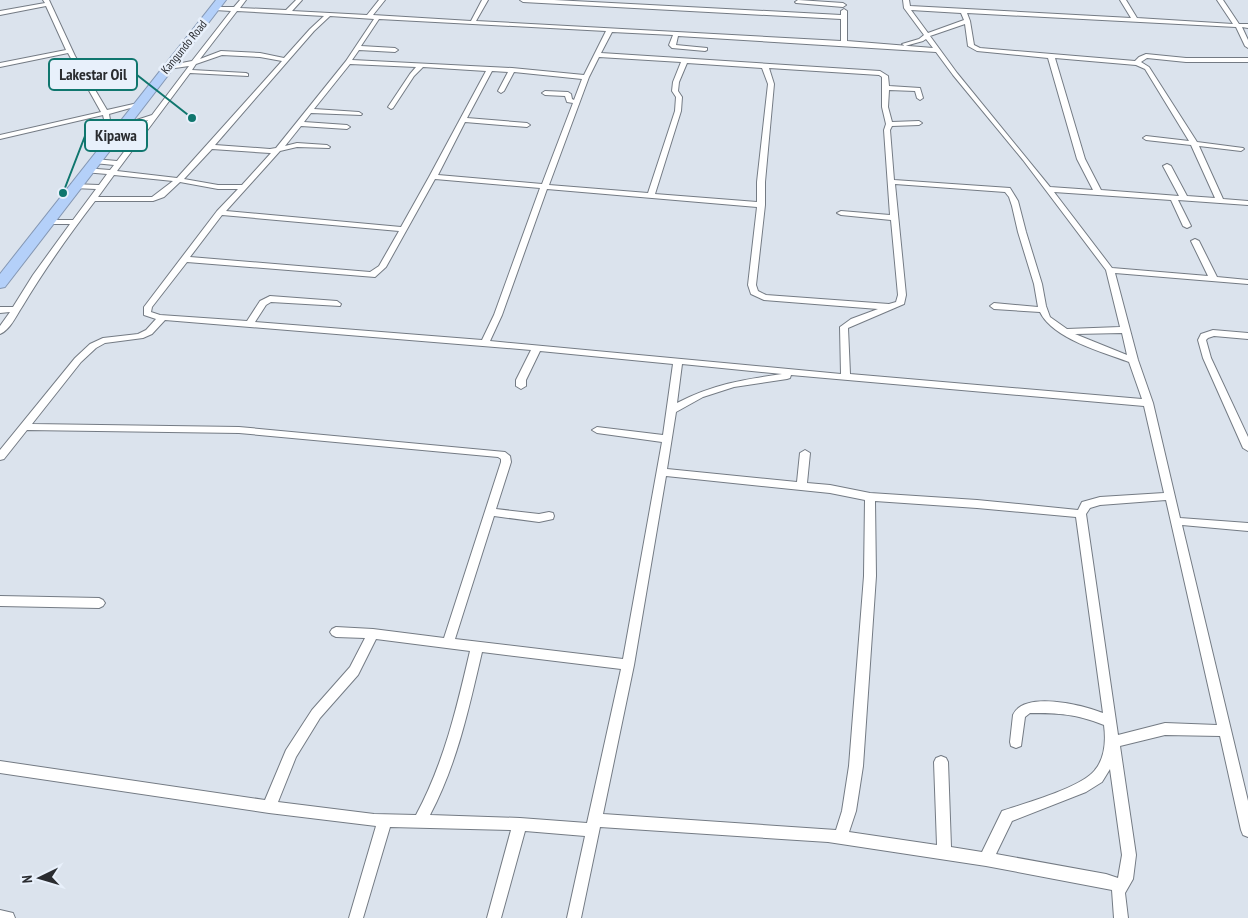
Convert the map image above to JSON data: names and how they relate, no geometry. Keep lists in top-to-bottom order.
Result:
{
  "streets": {
    "highway": ["Kangundo Road"]
  },
  "places": ["Lakestar Oil", "Kipawa"],
  "north": "left"
}
